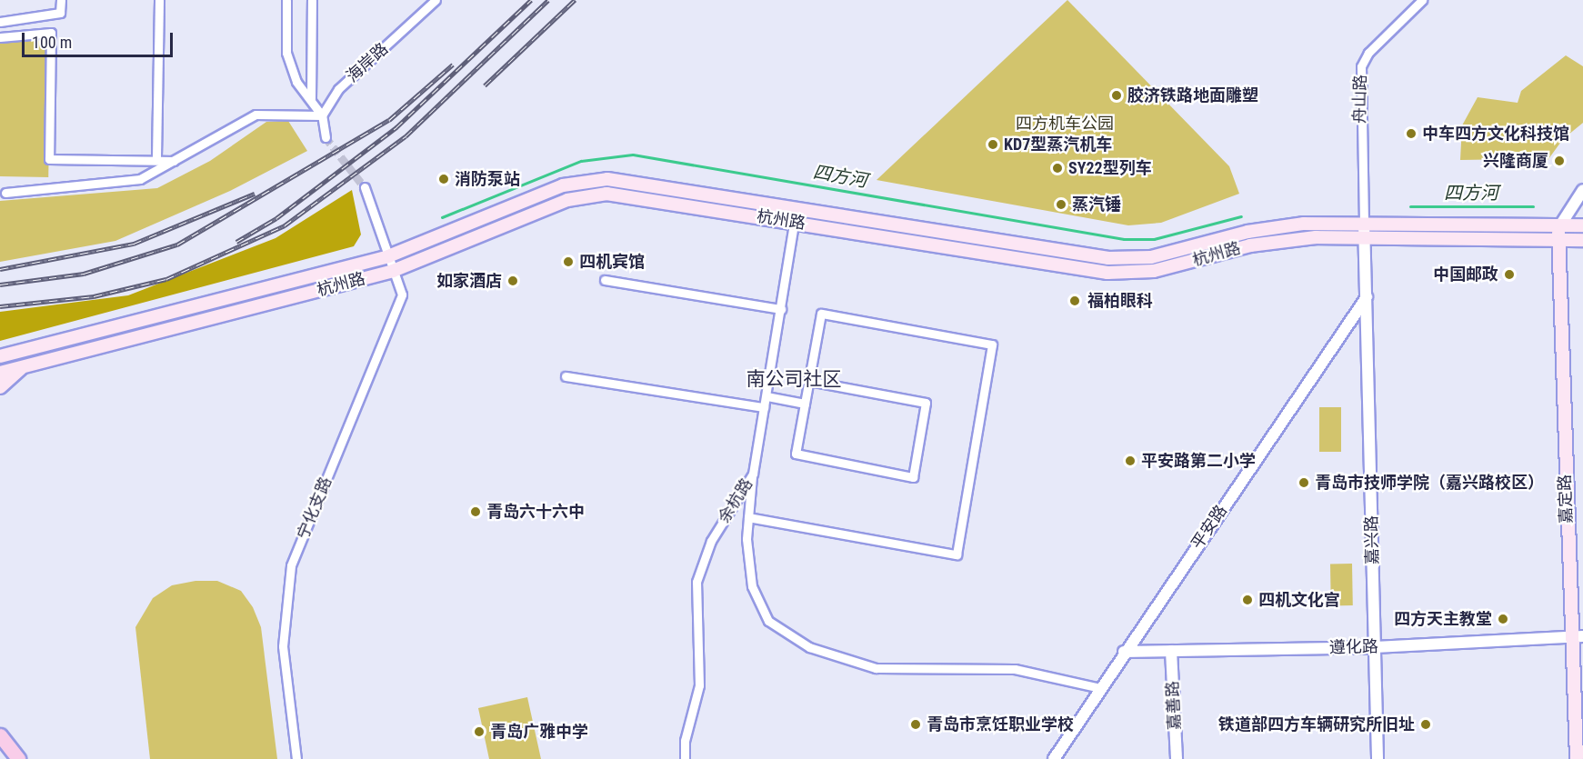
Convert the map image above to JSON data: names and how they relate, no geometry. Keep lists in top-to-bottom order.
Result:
{
  "streets": {
    "main road": ["杭州路", "嘉定路"],
    "street": [
      "海岸路",
      "舟山路",
      "余杭路",
      "宁化支路",
      "平安路",
      "嘉兴路",
      "遵化路",
      "嘉善路"
    ]
  },
  "crossings": [
    ["舟山路", "杭州路"],
    ["舟山路", "嘉兴路"],
    ["杭州路", "嘉定路"],
    ["杭州路", "余杭路"],
    ["杭州路", "宁化支路"],
    ["杭州路", "嘉兴路"],
    ["嘉定路", "遵化路"],
    ["平安路", "嘉兴路"],
    ["平安路", "遵化路"],
    ["嘉兴路", "遵化路"],
    ["遵化路", "嘉善路"]
  ],
  "districts": ["南公司社区"],
  "water": ["四方河"],
  "parks": ["四方机车公园"],
  "places": [
    "胶济铁路地面雕塑",
    "中车四方文化科技馆",
    "KD7型蒸汽机车",
    "兴隆商厦",
    "SY22型列车",
    "消防泵站",
    "蒸汽锤",
    "四机宾馆",
    "中国邮政",
    "如家酒店",
    "福柏眼科",
    "平安路第二小学",
    "青岛市技师学院（嘉兴路校区）",
    "青岛六十六中",
    "四机文化宫",
    "四方天主教堂",
    "青岛市烹饪职业学校",
    "铁道部四方车辆研究所旧址",
    "青岛广雅中学"
  ],
  "scale_bar": "100 m"
}
